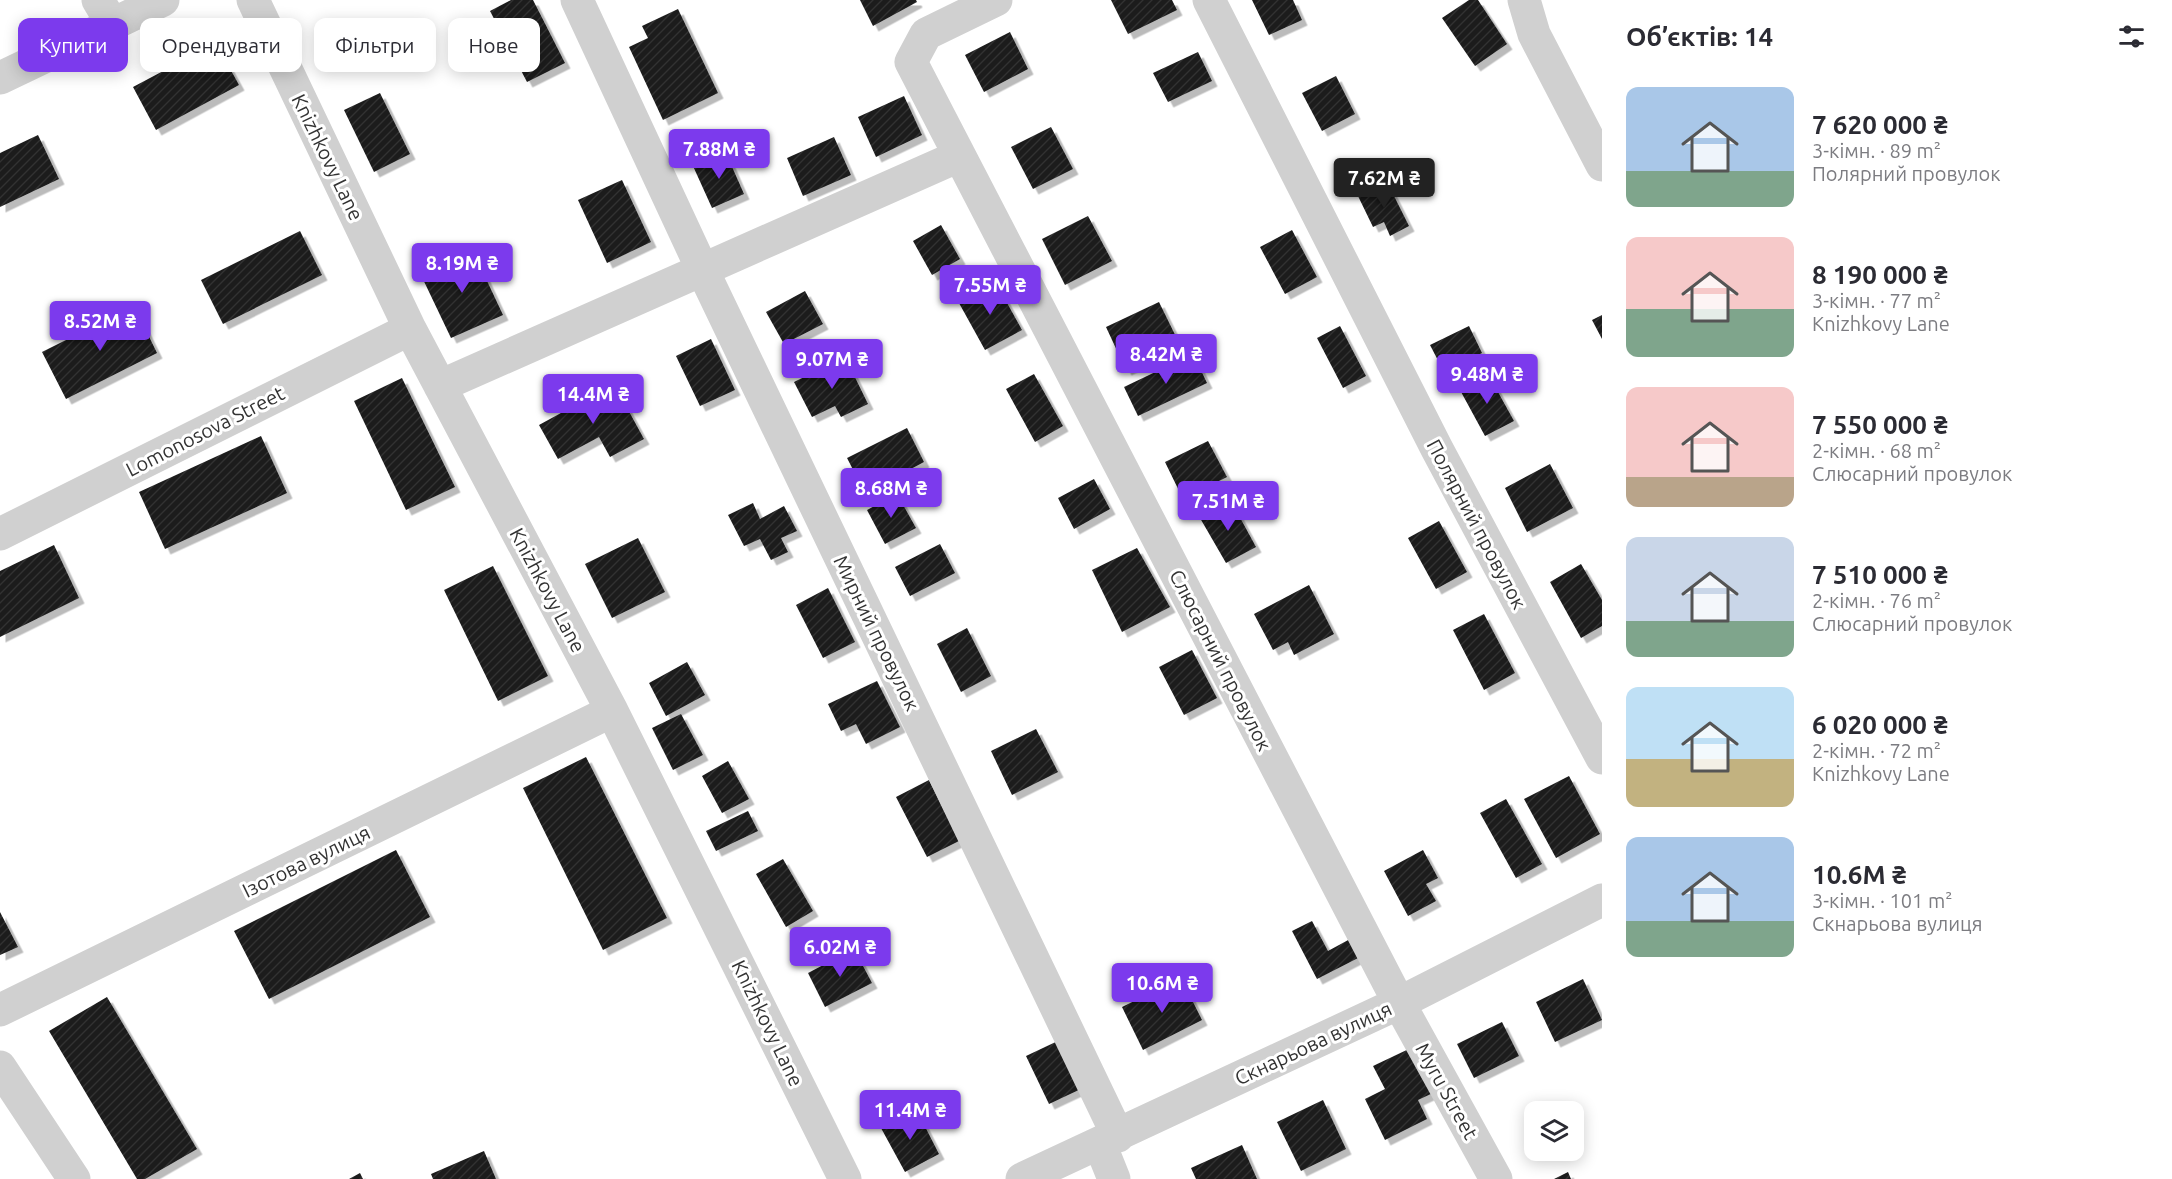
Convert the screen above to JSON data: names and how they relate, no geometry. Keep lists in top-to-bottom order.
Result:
{
  "streets": {
    "street": [
      "Knizhkovy Lane",
      "Lomonosova Street",
      "Полярний провулок",
      "Мирний провулок",
      "Слюсарний провулок",
      "Ізотова вулиця",
      "Скнарьова вулиця",
      "Myru Street"
    ]
  },
  "crossings": [
    ["Knizhkovy Lane", "Lomonosova Street"],
    ["Knizhkovy Lane", "Ізотова вулиця"],
    ["Мирний провулок", "Скнарьова вулиця"],
    ["Слюсарний провулок", "Скнарьова вулиця"],
    ["Слюсарний провулок", "Myru Street"],
    ["Скнарьова вулиця", "Myru Street"]
  ],
  "page": {
    "heading": "Об’єктів: 14",
    "chip": [
      "Купити",
      "Орендувати",
      "Фільтри",
      "Нове"
    ],
    "list": [
      {
        "name": "7 620 000 ₴",
        "note": "3-кімн. · 89 m² · Полярний провулок"
      },
      {
        "name": "8 190 000 ₴",
        "note": "3-кімн. · 77 m² · Knizhkovy Lane"
      },
      {
        "name": "7 550 000 ₴",
        "note": "2-кімн. · 68 m² · Слюсарний провулок"
      },
      {
        "name": "7 510 000 ₴",
        "note": "2-кімн. · 76 m² · Слюсарний провулок"
      },
      {
        "name": "6 020 000 ₴",
        "note": "2-кімн. · 72 m² · Knizhkovy Lane"
      },
      {
        "name": "10.6M ₴",
        "note": "3-кімн. · 101 m² · Скнарьова вулиця"
      }
    ],
    "price": [
      "7.88M ₴",
      "7.62M ₴",
      "8.19M ₴",
      "7.55M ₴",
      "8.52M ₴",
      "8.42M ₴",
      "9.07M ₴",
      "9.48M ₴",
      "14.4M ₴",
      "8.68M ₴",
      "7.51M ₴",
      "6.02M ₴",
      "10.6M ₴",
      "11.4M ₴"
    ]
  }
}
